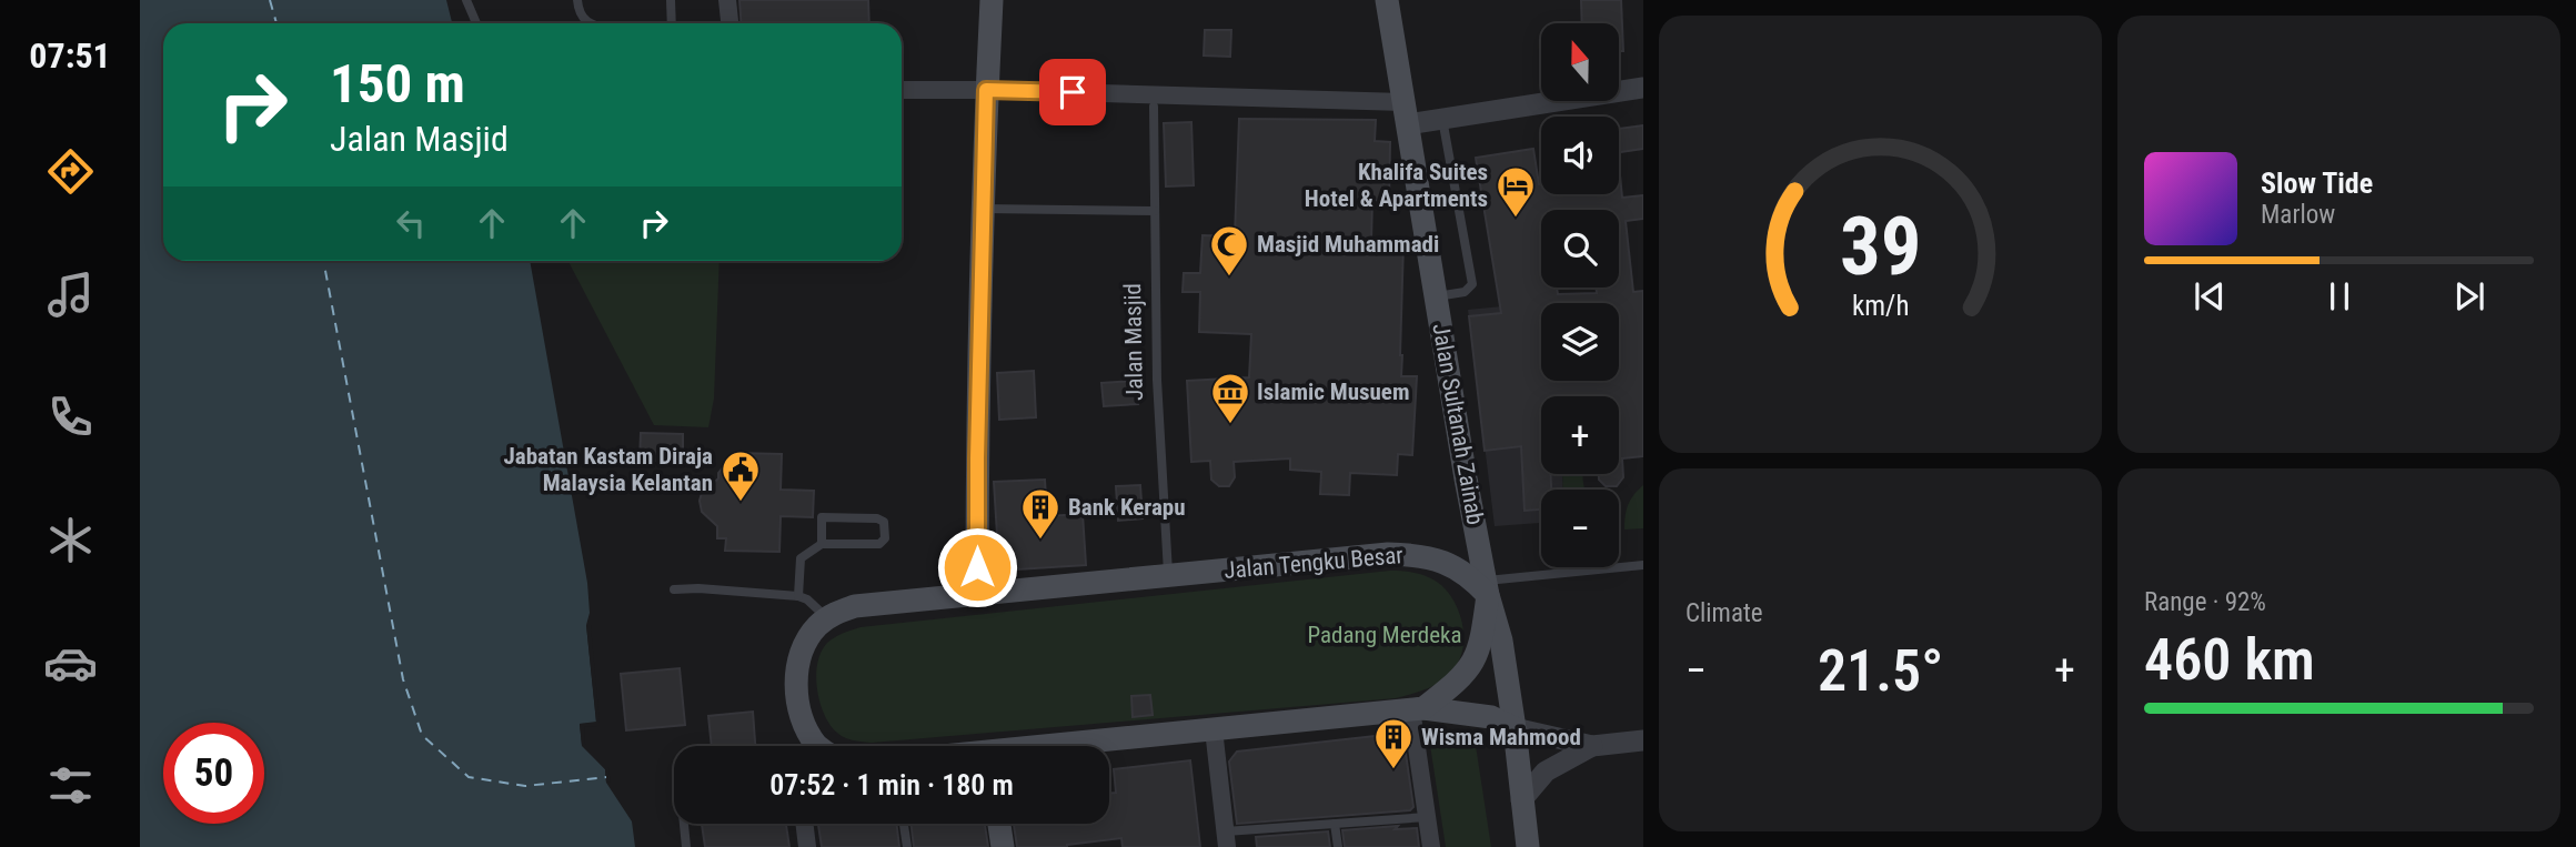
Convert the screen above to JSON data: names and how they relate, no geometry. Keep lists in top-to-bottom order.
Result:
{
  "streets": {
    "main road": ["Jalan Sultanah Zainab", "Jalan Tengku Besar"],
    "lane": ["Jalan Masjid"]
  },
  "crossings": [
    ["Jalan Masjid", "Jalan Tengku Besar"],
    ["Jalan Sultanah Zainab", "Jalan Tengku Besar"]
  ],
  "parks": ["Padang Merdeka"],
  "places": {
    "hotel": ["Khalifa Suites Hotel & Apartments"],
    "mosque": ["Masjid Muhammadi"],
    "museum": ["Islamic Musuem"],
    "public building": ["Jabatan Kastam Diraja Malaysia Kelantan"],
    "building": ["Bank Kerapu", "Wisma Mahmood"]
  },
  "north": "top",
  "page": {
    "tabs": "07:51",
    "map_buttons": ["+", "−"],
    "turn": ["150 m", "Jalan Masjid"],
    "song": ["Slow Tide", "Marlow"],
    "tile": [
      "Climate",
      ["Range · 92%", "460 km"]
    ],
    "heat": ["−", "21.5°", "+"],
    "limit": "50",
    "trip": "07:52 · 1 min · 180 m",
    "gauge": ["39", "km/h"]
  }
}
